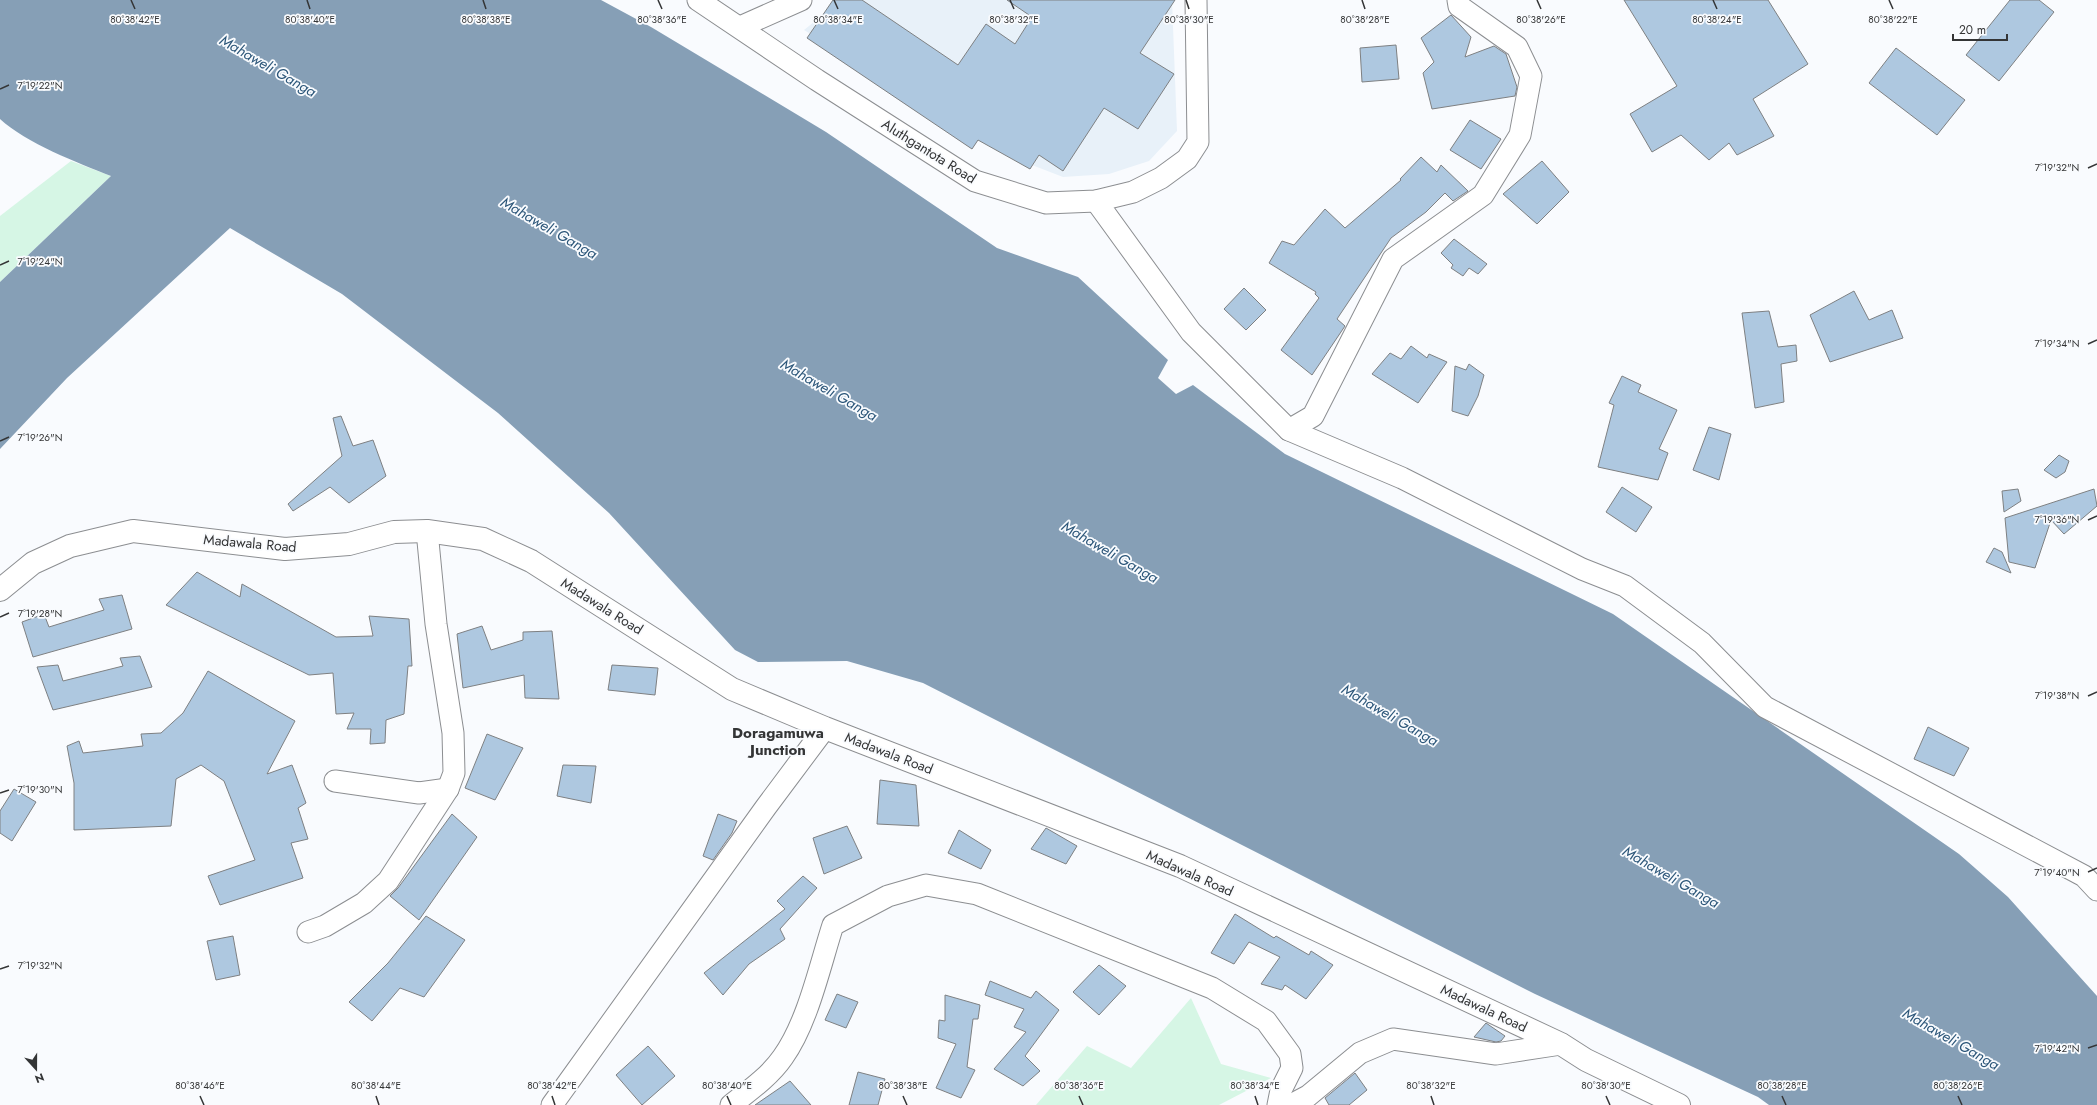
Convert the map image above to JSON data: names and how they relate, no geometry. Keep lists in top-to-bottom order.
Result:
{
  "streets": {
    "main road": ["Madawala Road"],
    "street": ["Aluthgantota Road"]
  },
  "districts": ["Doragamuwa Junction"],
  "water": ["Mahaweli Ganga"],
  "scale_bar": "20 m",
  "north": "bottom",
  "coordinates": [
    "80°38'42\"E",
    "80°38'40\"E",
    "80°38'38\"E",
    "80°38'36\"E",
    "80°38'34\"E",
    "80°38'32\"E",
    "80°38'30\"E",
    "80°38'28\"E",
    "80°38'26\"E",
    "80°38'24\"E",
    "80°38'22\"E",
    "7°19'22\"N",
    "7°19'32\"N",
    "7°19'24\"N",
    "7°19'34\"N",
    "7°19'26\"N",
    "7°19'36\"N",
    "7°19'28\"N",
    "7°19'38\"N",
    "7°19'30\"N",
    "7°19'40\"N",
    "7°19'42\"N",
    "80°38'46\"E",
    "80°38'44\"E"
  ]
}
